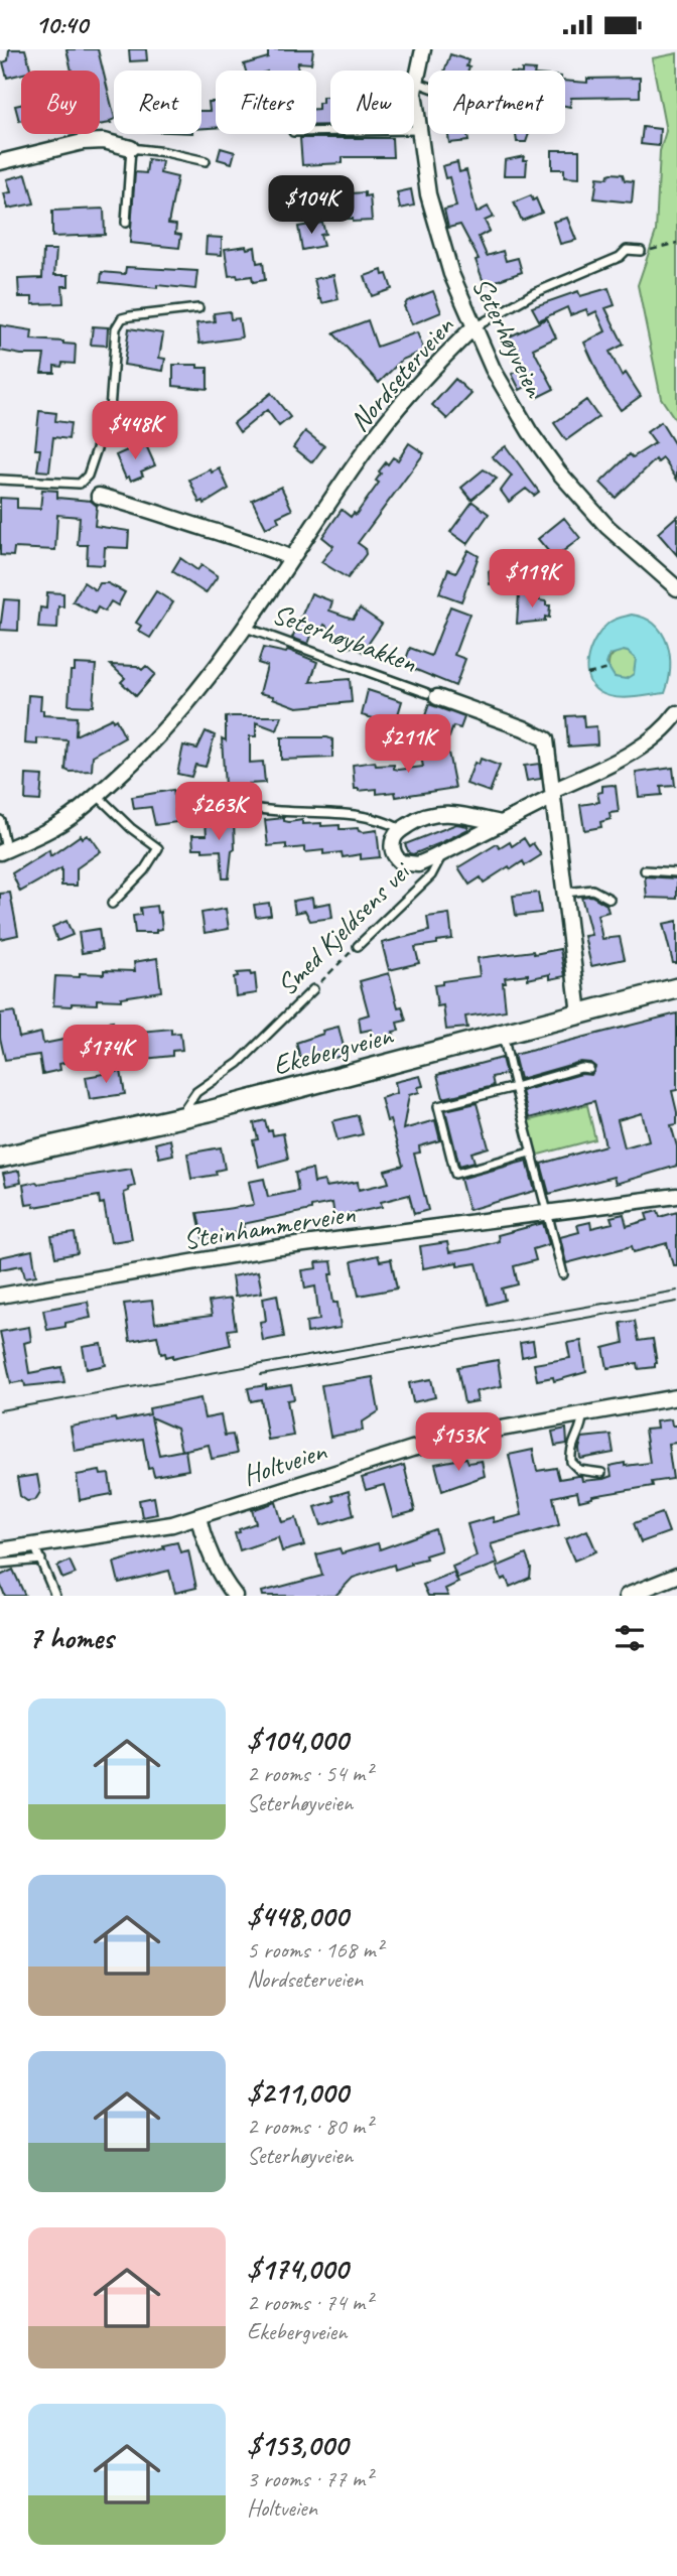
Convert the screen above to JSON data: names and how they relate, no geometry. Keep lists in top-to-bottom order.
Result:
{
  "streets": {
    "main road": ["Ekebergveien"],
    "street": [
      "Seterhøyveien",
      "Nordseterveien",
      "Seterhøybakken",
      "Smed Kjeldsens vei",
      "Steinhammerveien",
      "Holtveien"
    ]
  },
  "crossings": [
    ["Seterhøyveien", "Nordseterveien"],
    ["Nordseterveien", "Seterhøybakken"],
    ["Seterhøybakken", "Smed Kjeldsens vei"],
    ["Seterhøybakken", "Ekebergveien"],
    ["Smed Kjeldsens vei", "Ekebergveien"]
  ],
  "page": {
    "status": "10:40",
    "chip": [
      "Buy",
      "Rent",
      "Filters",
      "New",
      "Apartment"
    ],
    "price": [
      "$104K",
      "$448K",
      "$119K",
      "$211K",
      "$263K",
      "$174K",
      "$153K"
    ],
    "heading": "7 homes",
    "list": [
      {
        "name": "$104,000",
        "note": "2 rooms · 54 m² · Seterhøyveien"
      },
      {
        "name": "$448,000",
        "note": "5 rooms · 168 m² · Nordseterveien"
      },
      {
        "name": "$211,000",
        "note": "2 rooms · 80 m² · Seterhøyveien"
      },
      {
        "name": "$174,000",
        "note": "2 rooms · 74 m² · Ekebergveien"
      },
      {
        "name": "$153,000",
        "note": "3 rooms · 77 m² · Holtveien"
      }
    ]
  }
}
